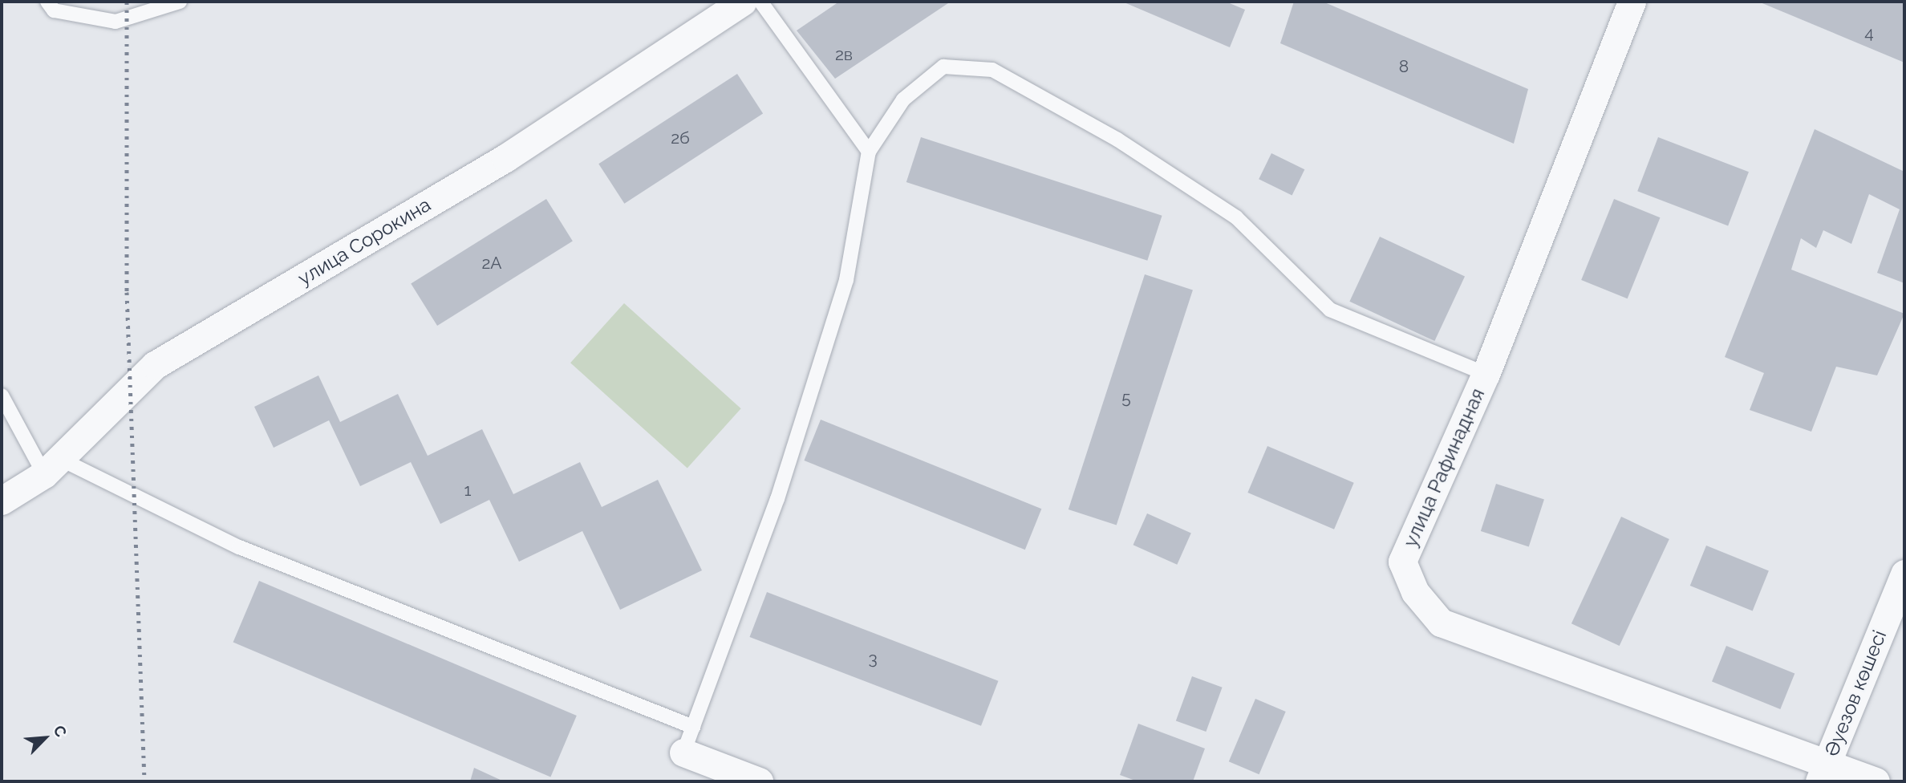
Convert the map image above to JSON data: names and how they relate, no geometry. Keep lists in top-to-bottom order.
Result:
{
  "streets": {
    "street": ["улица Сорокина", "улица Рафинадная", "Әуезов көшесі"]
  },
  "crossings": [
    ["улица Рафинадная", "Әуезов көшесі"]
  ],
  "house_numbers": [
    "4",
    "2в",
    "8",
    "2б",
    "2А",
    "5",
    "1",
    "3"
  ],
  "north": "top right"
}
